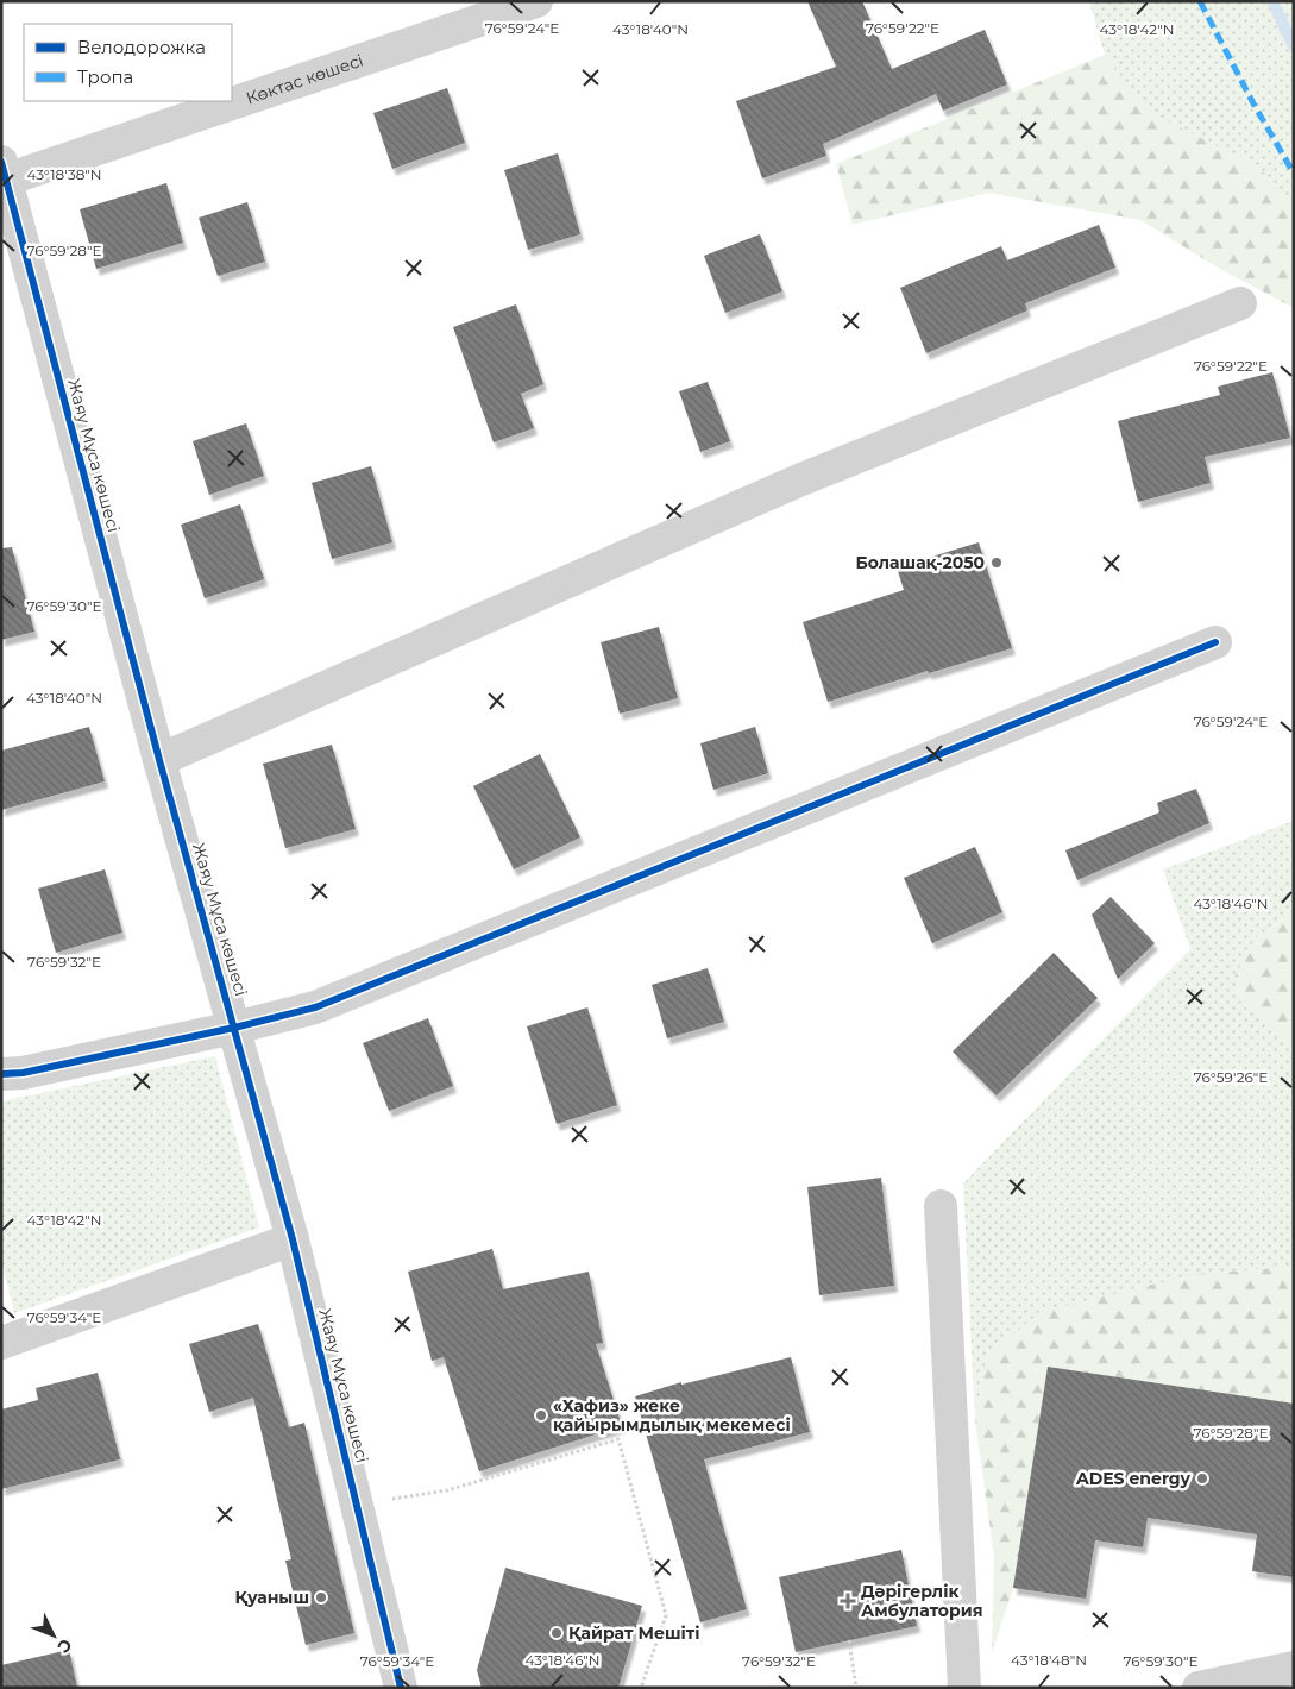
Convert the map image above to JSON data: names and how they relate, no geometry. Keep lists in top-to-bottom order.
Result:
{
  "streets": {
    "street": ["Көктас көшесі", "Жаяу Мұса көшесі"]
  },
  "crossings": [
    ["Көктас көшесі", "Жаяу Мұса көшесі"]
  ],
  "places": {
    "other": [
      "Болашақ-2050",
      "«Хафиз» жеке қайырымдылық мекемесі",
      "ADES energy",
      "Қуаныш",
      "Қайрат Мешіті"
    ],
    "health": ["Дәрігерлік Амбулатория"]
  },
  "legend": ["Велодорожка", "Тропа"],
  "north": "bottom right",
  "coordinates": [
    "76°59'24\"E",
    "76°59'22\"E",
    "43°18'40\"N",
    "43°18'42\"N",
    "43°18'38\"N",
    "76°59'28\"E",
    "76°59'30\"E",
    "43°18'46\"N",
    "76°59'32\"E",
    "76°59'26\"E",
    "76°59'34\"E",
    "43°18'48\"N"
  ]
}
